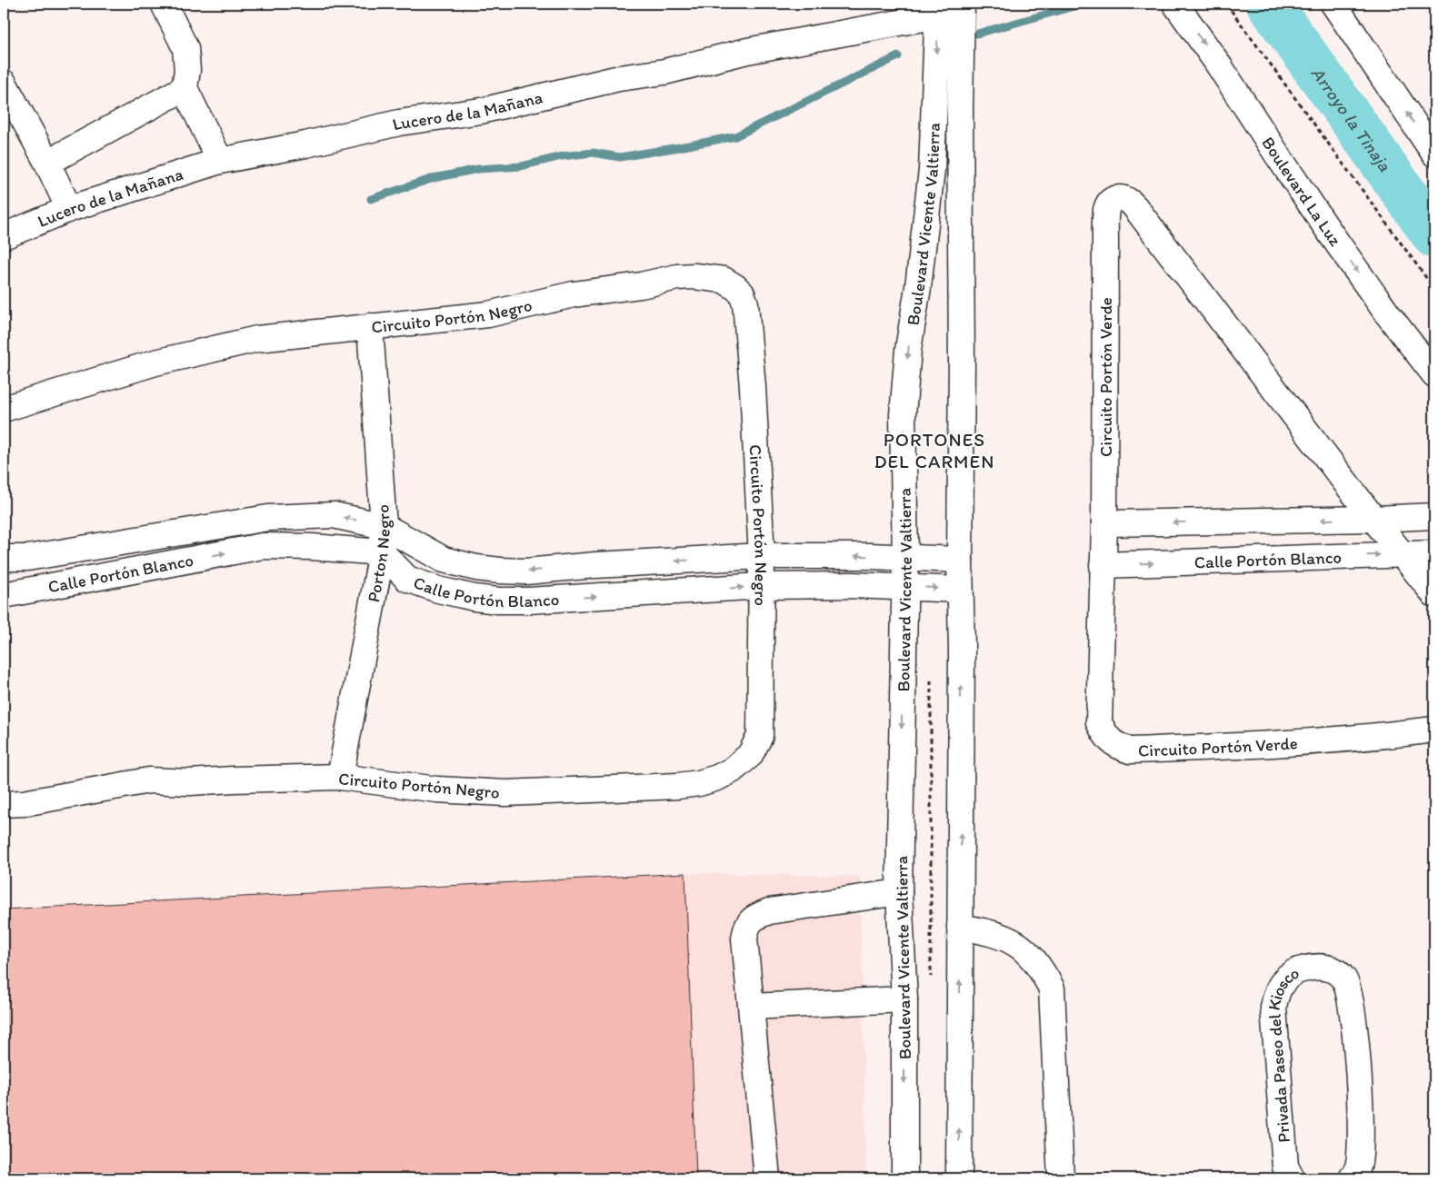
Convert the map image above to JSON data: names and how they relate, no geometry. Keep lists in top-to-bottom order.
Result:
{
  "streets": {
    "street": [
      "Lucero de la Mañana",
      "Boulevard La Luz",
      "Boulevard Vicente Valtierra",
      "Circuito Portón Negro",
      "Circuito Portón Verde",
      "Porton Negro",
      "Calle Portón Blanco",
      "Privada Paseo del Kiosco"
    ]
  },
  "crossings": [
    ["Lucero de la Mañana", "Boulevard Vicente Valtierra"],
    ["Boulevard Vicente Valtierra", "Calle Portón Blanco"],
    ["Circuito Portón Negro", "Porton Negro"],
    ["Circuito Portón Negro", "Calle Portón Blanco"],
    ["Circuito Portón Verde", "Calle Portón Blanco"],
    ["Porton Negro", "Calle Portón Blanco"]
  ],
  "districts": ["PORTONES DEL CARMEN"],
  "water": ["Arroyo la Tinaja"]
}
